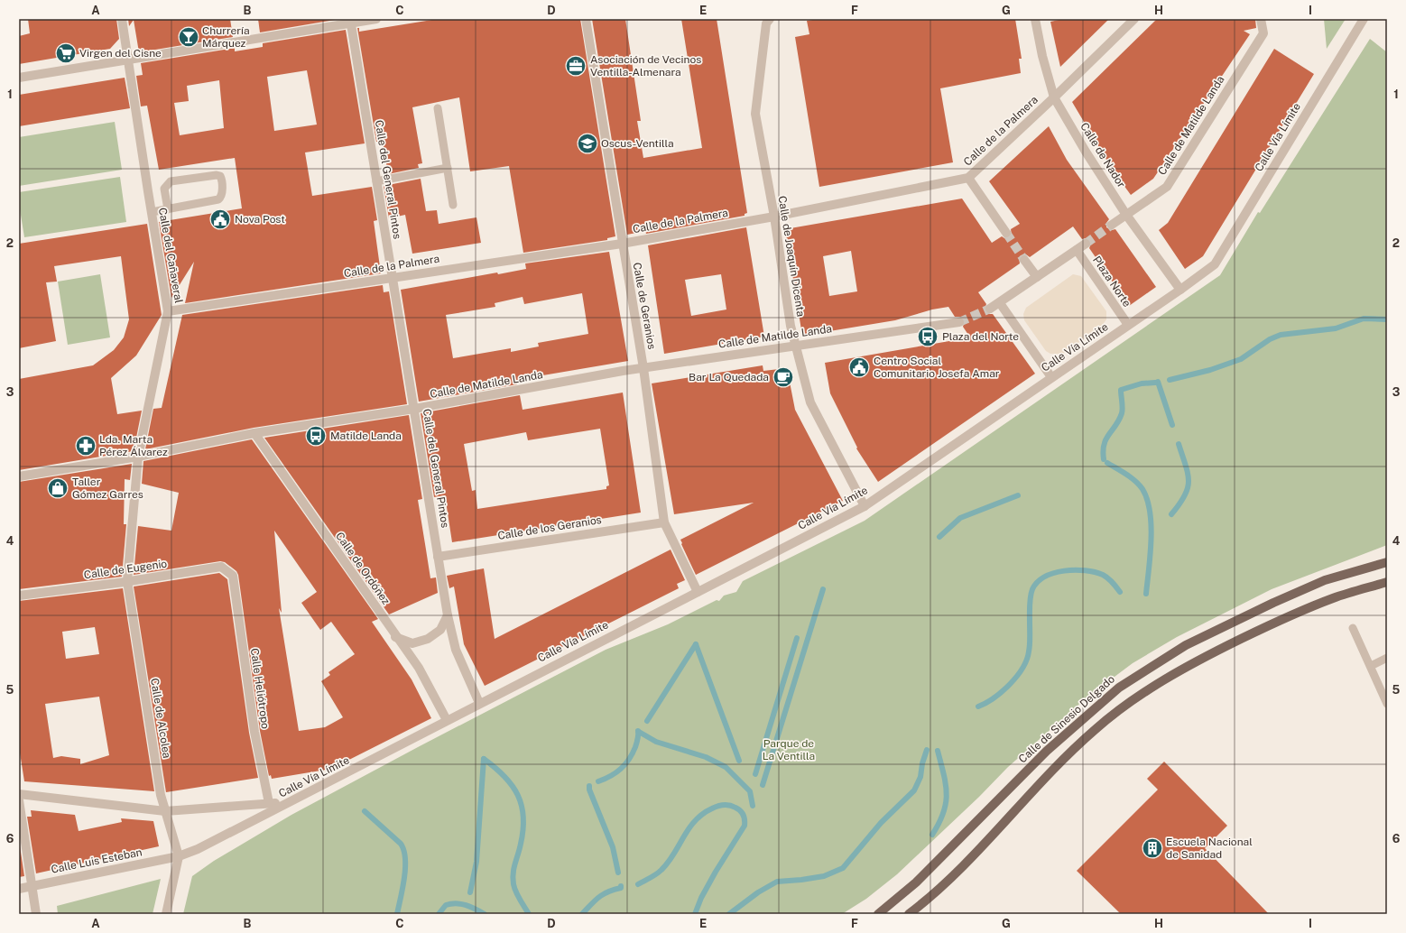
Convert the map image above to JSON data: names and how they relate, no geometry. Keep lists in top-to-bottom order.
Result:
{
  "streets": {
    "main road": ["Calle de Sinesio Delgado"],
    "street": [
      "Calle de Matilde Landa",
      "Calle de la Palmera",
      "Calle Vía Límite",
      "Calle de Nador",
      "Calle del General Pintos",
      "Calle del Cañaveral",
      "Calle de Joaquín Dicenta",
      "Plaza Norte",
      "Calle de Geranios",
      "Calle de los Geranios",
      "Calle de Ordóñez",
      "Calle de Eugenio",
      "Calle Heliótropo",
      "Calle de Alcolea",
      "Calle Luis Esteban"
    ]
  },
  "crossings": [
    ["Calle de Matilde Landa", "Calle de Nador"],
    ["Calle de Matilde Landa", "Calle del General Pintos"],
    ["Calle de Matilde Landa", "Calle del Cañaveral"],
    ["Calle de Matilde Landa", "Calle de Joaquín Dicenta"],
    ["Calle de Matilde Landa", "Calle de Geranios"],
    ["Calle de Matilde Landa", "Calle de Ordóñez"],
    ["Calle de la Palmera", "Calle de Nador"],
    ["Calle de la Palmera", "Calle del General Pintos"],
    ["Calle de la Palmera", "Calle del Cañaveral"],
    ["Calle de la Palmera", "Calle de Joaquín Dicenta"],
    ["Calle de la Palmera", "Calle de Geranios"],
    ["Calle Vía Límite", "Calle de Nador"],
    ["Calle Vía Límite", "Calle del General Pintos"],
    ["Calle Vía Límite", "Calle de Joaquín Dicenta"],
    ["Calle Vía Límite", "Plaza Norte"],
    ["Calle Vía Límite", "Calle de Geranios"],
    ["Calle Vía Límite", "Calle de Ordóñez"],
    ["Calle Vía Límite", "Calle de Alcolea"],
    ["Calle Vía Límite", "Calle Luis Esteban"],
    ["Calle del General Pintos", "Calle de los Geranios"],
    ["Calle del Cañaveral", "Calle de Eugenio"],
    ["Calle del Cañaveral", "Calle de Alcolea"],
    ["Calle de Geranios", "Calle de los Geranios"],
    ["Calle de Eugenio", "Calle Heliótropo"],
    ["Calle de Eugenio", "Calle de Alcolea"],
    ["Calle de Alcolea", "Calle Luis Esteban"]
  ],
  "parks": ["Parque de La Ventilla"],
  "places": {
    "bar": ["Churrería Márquez"],
    "supermarket": ["Virgen del Cisne"],
    "office": ["Asociación de Vecinos Ventilla-Almenara"],
    "school or university": ["Oscus-Ventilla"],
    "public building": ["Nova Post", "Centro Social Comunitario Josefa Amar"],
    "bus stop": ["Plaza del Norte", "Matilde Landa"],
    "cafe": ["Bar La Quedada"],
    "pharmacy": ["Lda. Marta Pérez Álvarez"],
    "shop": ["Taller Gómez Garres"],
    "building": ["Escuela Nacional de Sanidad"]
  },
  "grid": {
    "columns": [
      "A",
      "B",
      "C",
      "D",
      "E",
      "F",
      "G",
      "H",
      "I"
    ],
    "rows": [
      "1",
      "2",
      "3",
      "4",
      "5",
      "6"
    ]
  }
}
